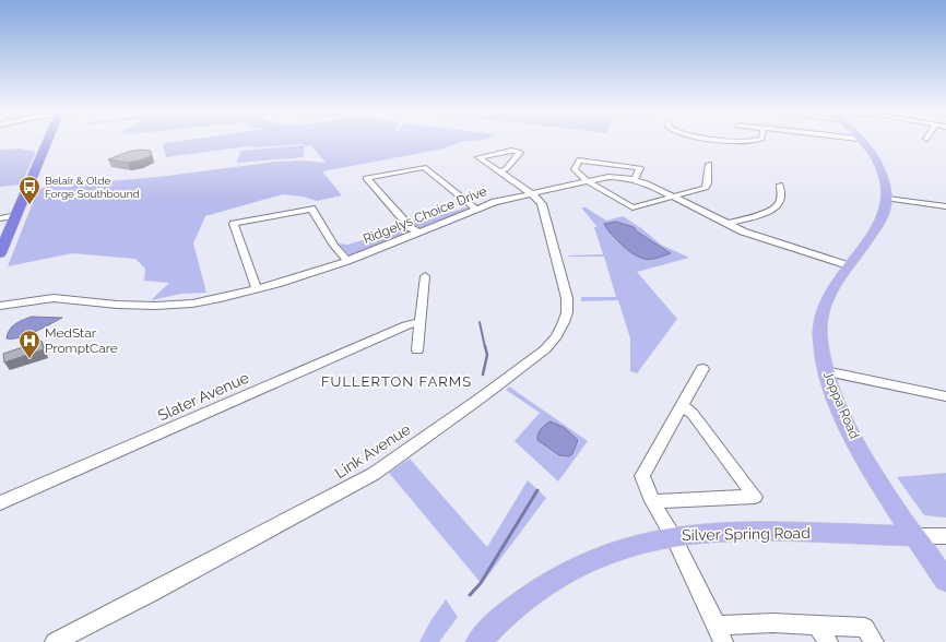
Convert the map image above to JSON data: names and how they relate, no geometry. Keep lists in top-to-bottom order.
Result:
{
  "streets": {
    "main road": ["Joppa Road", "Silver Spring Road"],
    "street": ["Ridgelys Choice Drive", "Slater Avenue", "Link Avenue"]
  },
  "crossings": [
    ["Ridgelys Choice Drive", "Joppa Road"],
    ["Ridgelys Choice Drive", "Link Avenue"],
    ["Joppa Road", "Silver Spring Road"]
  ],
  "districts": ["FULLERTON FARMS"],
  "places": {
    "bus stop": ["Belair & Olde Forge Southbound"],
    "hospital": ["MedStar PromptCare"]
  }
}
